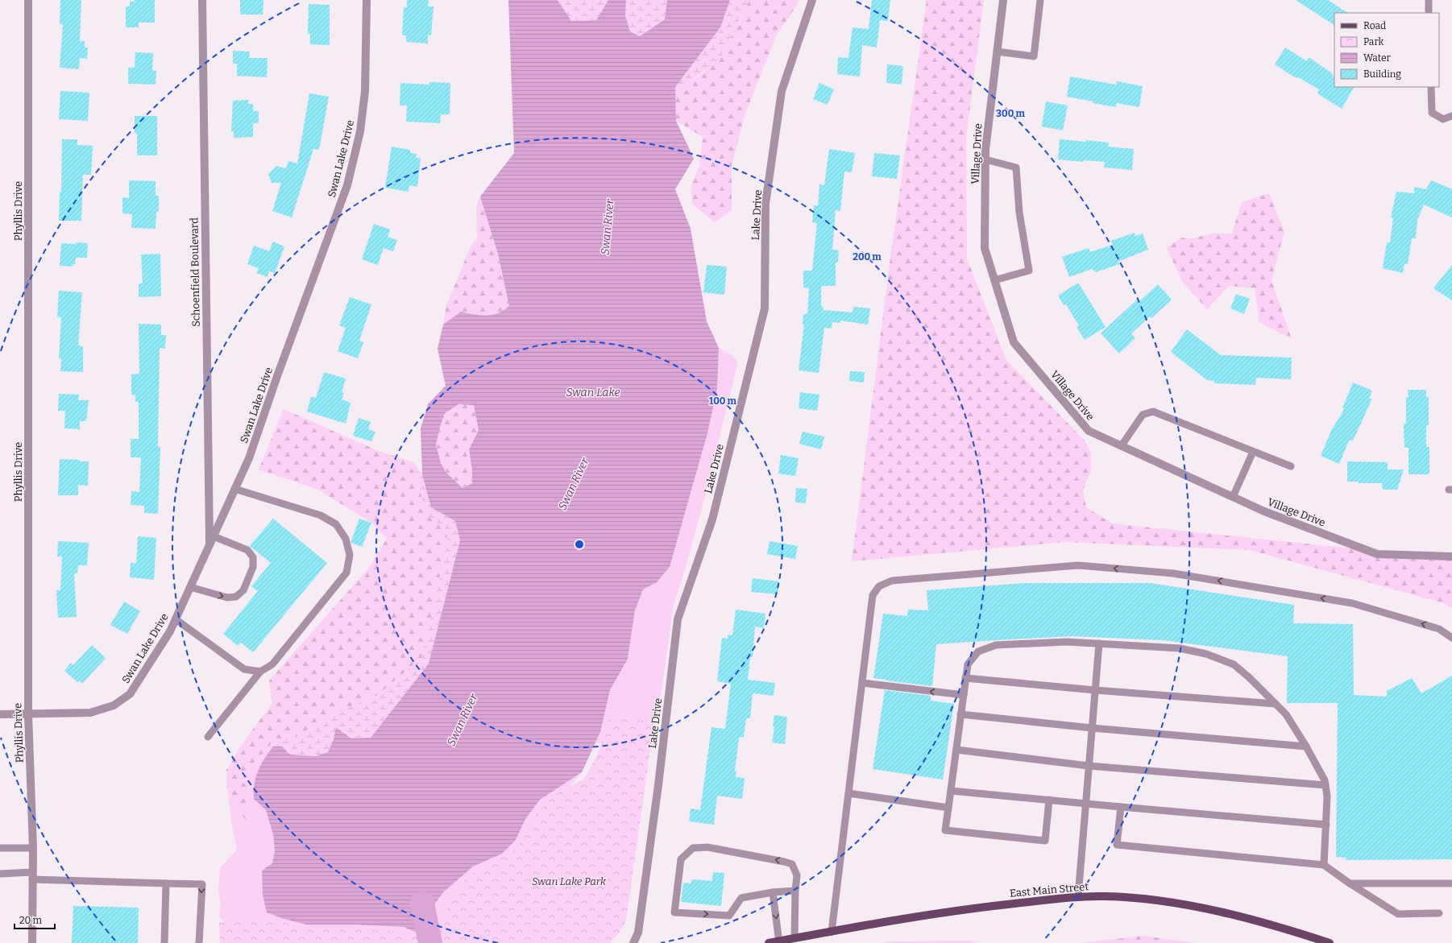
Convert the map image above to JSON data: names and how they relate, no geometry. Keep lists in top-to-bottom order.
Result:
{
  "streets": {
    "main road": ["East Main Street"],
    "street": [
      "Village Drive",
      "Swan Lake Drive",
      "Phyllis Drive",
      "Lake Drive",
      "Schoenfield Boulevard"
    ]
  },
  "crossings": [
    ["Swan Lake Drive", "Phyllis Drive"],
    ["Swan Lake Drive", "Schoenfield Boulevard"]
  ],
  "water": ["Swan River", "Swan Lake"],
  "parks": ["Swan Lake Park"],
  "legend": [
    "Road",
    "Park",
    "Water",
    "Building"
  ],
  "scale_bar": "20 m",
  "rings": ["300 m", "200 m", "100 m"]
}
